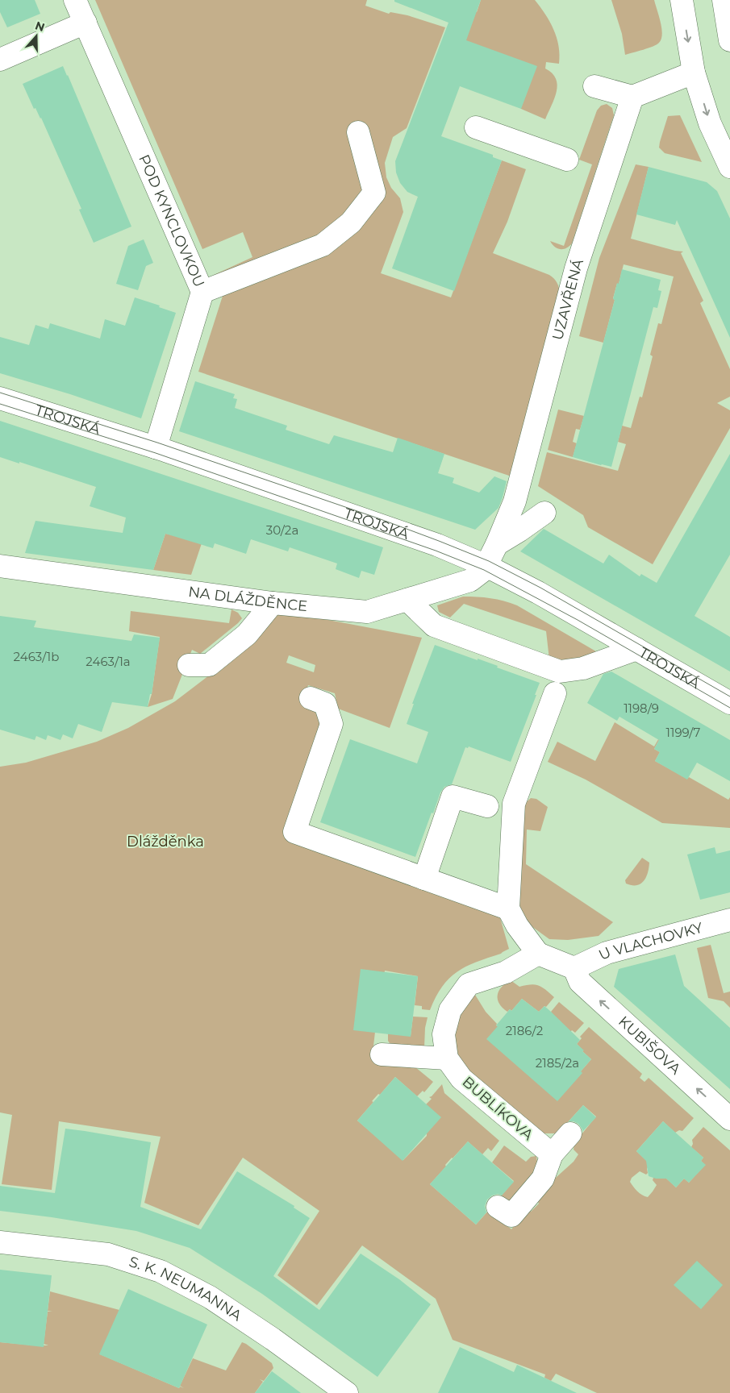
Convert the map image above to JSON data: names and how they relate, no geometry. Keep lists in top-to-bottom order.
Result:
{
  "streets": {
    "street": [
      "POD KYNCLOVKOU",
      "UZAVŘENÁ",
      "TROJSKÁ",
      "NA DLÁŽDĚNCE",
      "U VLACHOVKY",
      "KUBIŠOVA",
      "BUBLÍKOVA",
      "S. K. NEUMANNA"
    ]
  },
  "crossings": [
    ["POD KYNCLOVKOU", "TROJSKÁ"],
    ["UZAVŘENÁ", "TROJSKÁ"],
    ["UZAVŘENÁ", "NA DLÁŽDĚNCE"],
    ["TROJSKÁ", "NA DLÁŽDĚNCE"],
    ["U VLACHOVKY", "KUBIŠOVA"]
  ],
  "one_way": ["KUBIŠOVA"],
  "parks": ["Dlážděnka"],
  "house_numbers": [
    "30/2a",
    "2463/1b",
    "2463/1a",
    "1198/9",
    "1199/7",
    "2186/2",
    "2185/2a"
  ],
  "north": "top"
}
